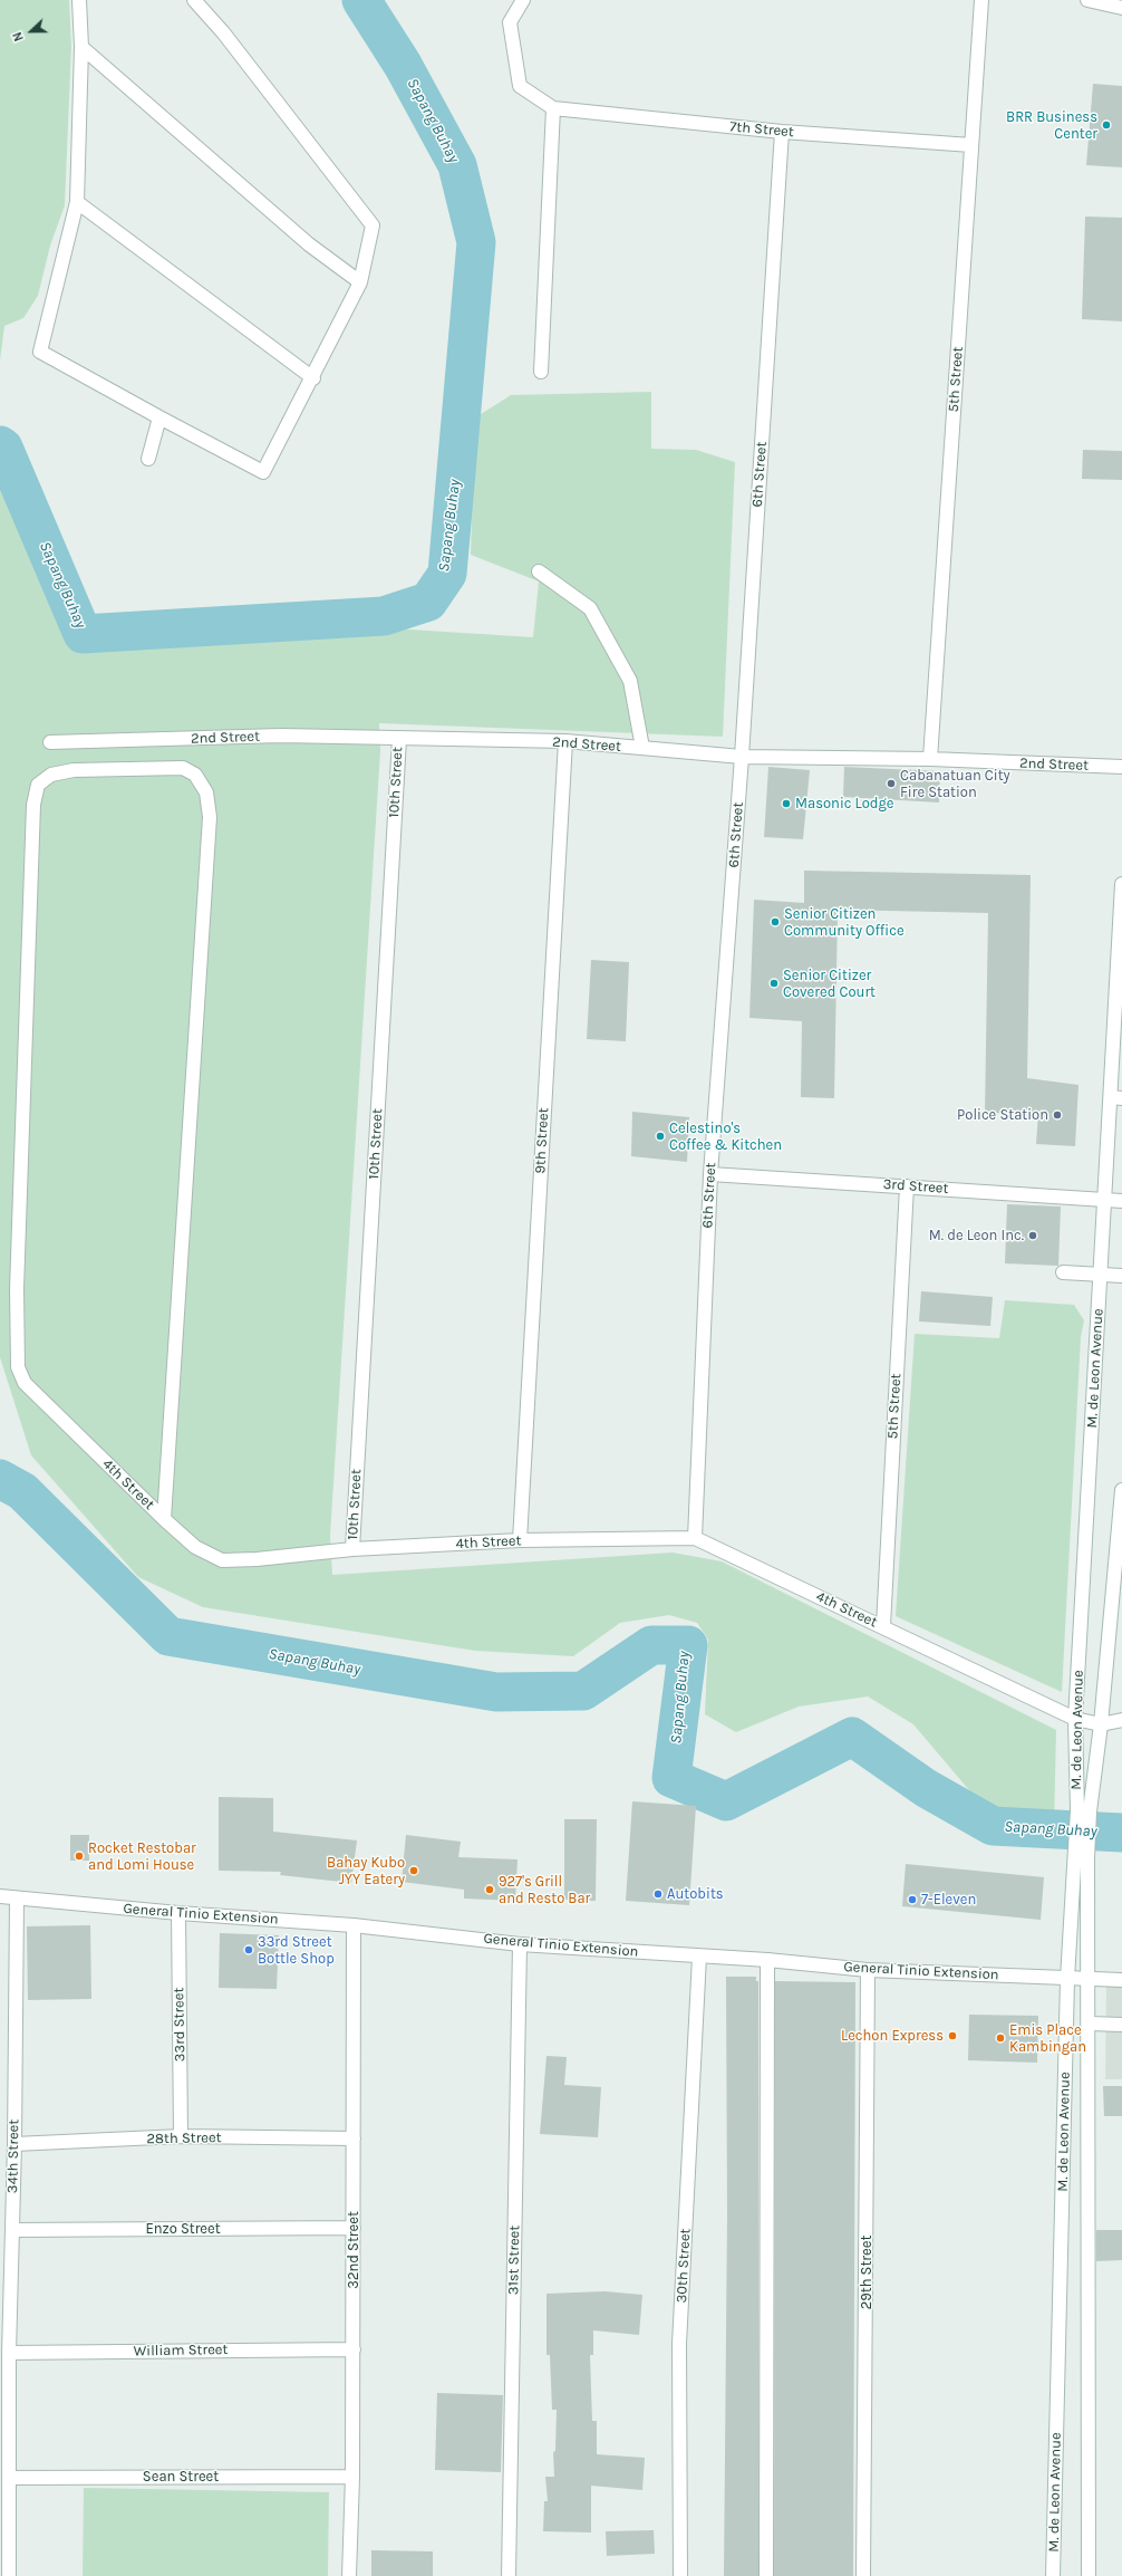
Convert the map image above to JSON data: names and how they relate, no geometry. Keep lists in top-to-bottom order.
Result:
{
  "streets": {
    "street": [
      "7th Street",
      "5th Street",
      "6th Street",
      "2nd Street",
      "10th Street",
      "9th Street",
      "3rd Street",
      "M. de Leon Avenue",
      "4th Street",
      "General Tinio Extension",
      "33rd Street",
      "28th Street",
      "34th Street",
      "Enzo Street",
      "32nd Street",
      "31st Street",
      "30th Street",
      "29th Street",
      "William Street",
      "Sean Street"
    ]
  },
  "crossings": [
    ["7th Street", "5th Street"],
    ["7th Street", "6th Street"],
    ["5th Street", "2nd Street"],
    ["5th Street", "3rd Street"],
    ["5th Street", "4th Street"],
    ["6th Street", "2nd Street"],
    ["6th Street", "3rd Street"],
    ["6th Street", "4th Street"],
    ["2nd Street", "10th Street"],
    ["2nd Street", "9th Street"],
    ["10th Street", "4th Street"],
    ["9th Street", "4th Street"],
    ["3rd Street", "M. de Leon Avenue"],
    ["M. de Leon Avenue", "4th Street"],
    ["M. de Leon Avenue", "General Tinio Extension"],
    ["General Tinio Extension", "33rd Street"],
    ["General Tinio Extension", "34th Street"],
    ["General Tinio Extension", "32nd Street"],
    ["General Tinio Extension", "31st Street"],
    ["General Tinio Extension", "30th Street"],
    ["General Tinio Extension", "29th Street"],
    ["33rd Street", "28th Street"],
    ["28th Street", "34th Street"],
    ["28th Street", "32nd Street"],
    ["34th Street", "Enzo Street"],
    ["34th Street", "William Street"],
    ["34th Street", "Sean Street"],
    ["Enzo Street", "32nd Street"],
    ["32nd Street", "William Street"],
    ["32nd Street", "Sean Street"]
  ],
  "water": ["Sapang Buhay"],
  "places": [
    "BRR Business Center",
    "Cabanatuan City Fire Station",
    "Masonic Lodge",
    "Senior Citizen Community Office",
    "Senior Citizer Covered Court",
    "Police Station",
    "Celestino's Coffee & Kitchen",
    "M. de Leon Inc.",
    "Rocket Restobar and Lomi House",
    "Bahay Kubo JYY Eatery",
    "927's Grill and Resto Bar",
    "Autobits",
    "7-Eleven",
    "33rd Street Bottle Shop",
    "Lechon Express",
    "Emis Place Kambingan"
  ],
  "north": "left"
}
